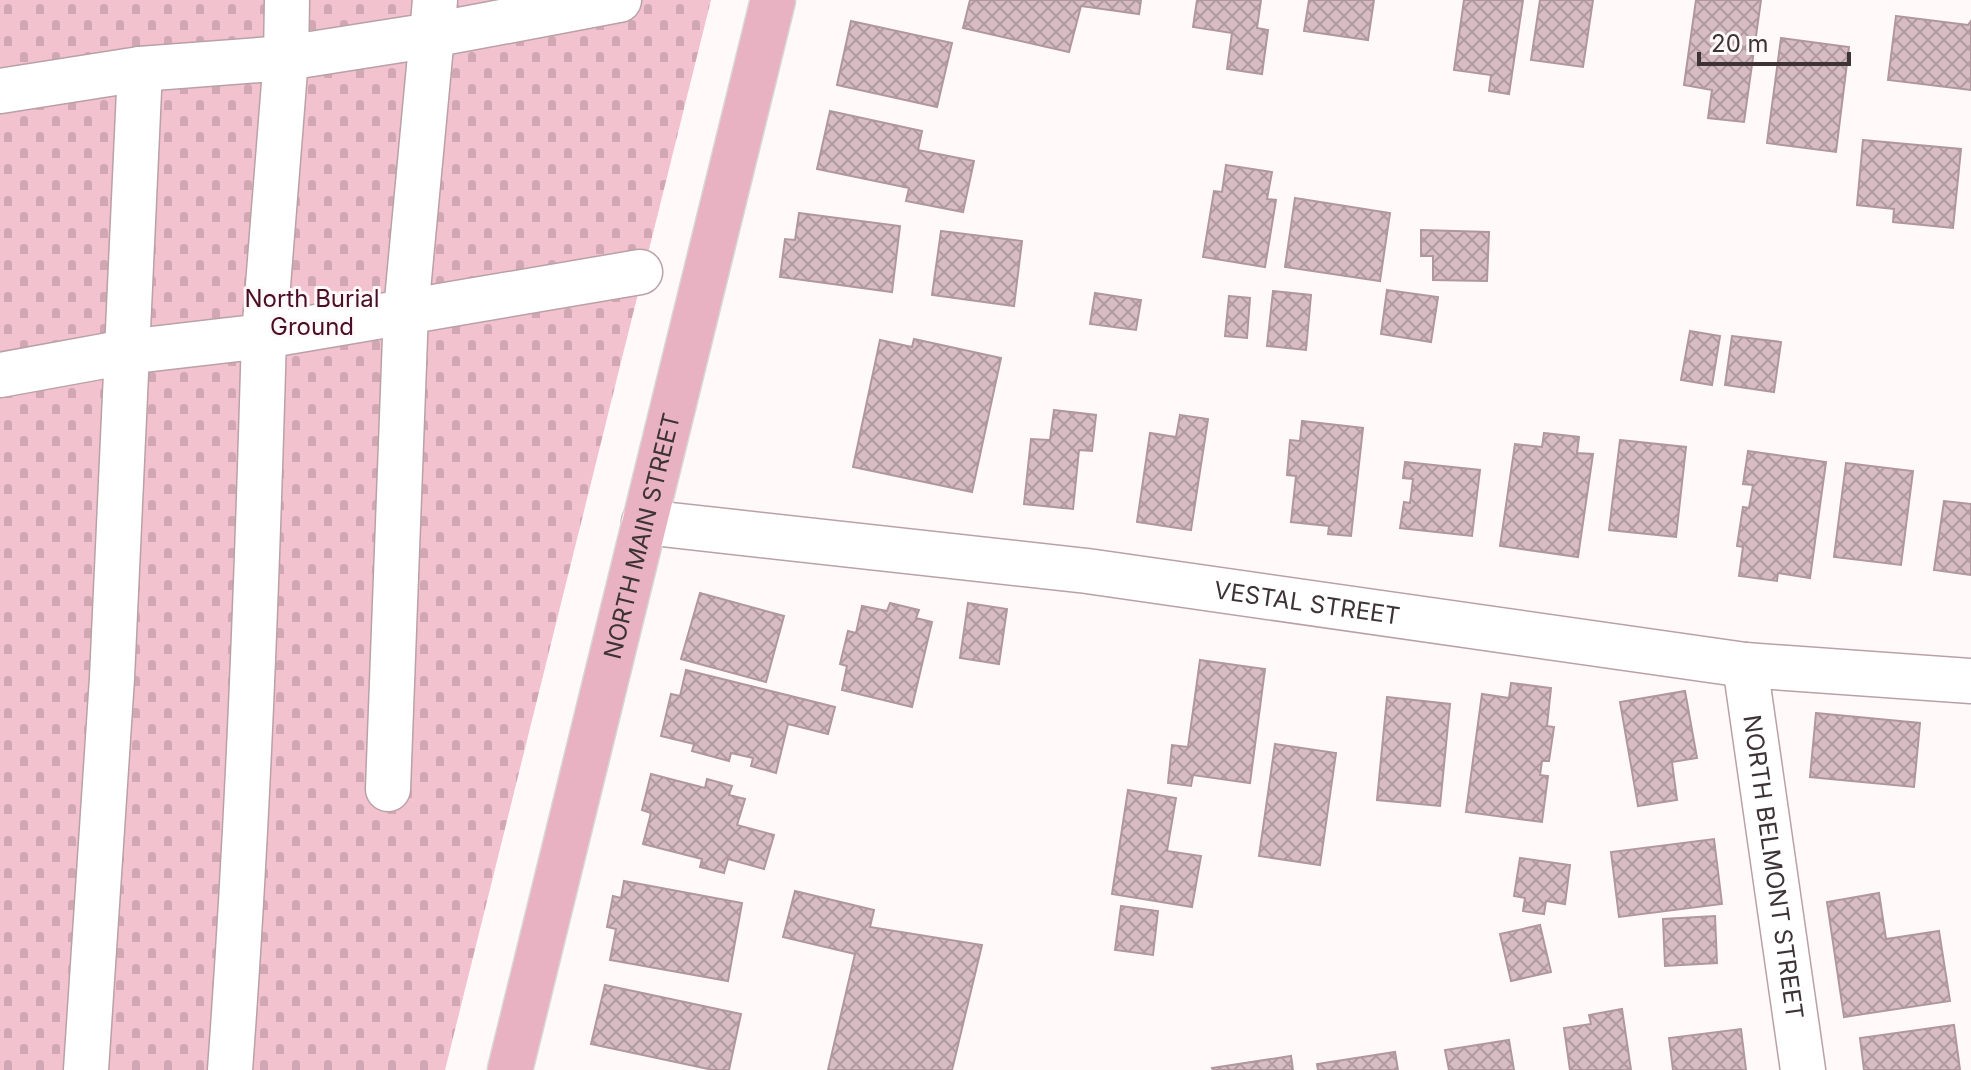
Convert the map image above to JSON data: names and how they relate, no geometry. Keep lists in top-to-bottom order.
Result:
{
  "streets": {
    "main road": ["NORTH MAIN STREET"],
    "street": ["VESTAL STREET", "NORTH BELMONT STREET"]
  },
  "crossings": [
    ["NORTH MAIN STREET", "VESTAL STREET"],
    ["VESTAL STREET", "NORTH BELMONT STREET"]
  ],
  "parks": ["North Burial Ground"],
  "scale_bar": "20 m"
}
